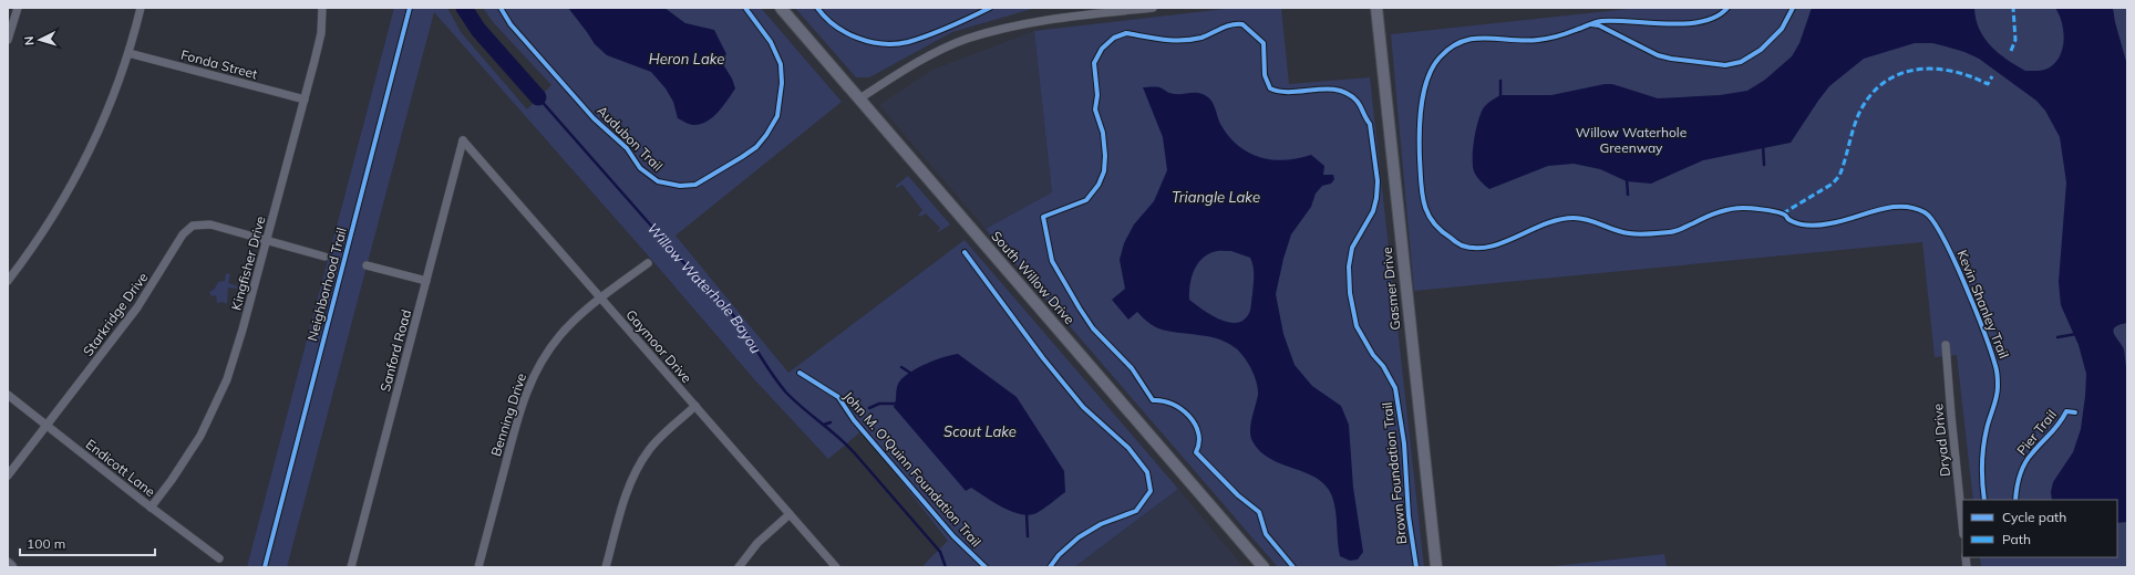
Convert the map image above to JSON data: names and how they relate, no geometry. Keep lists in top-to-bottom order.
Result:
{
  "streets": {
    "street": [
      "Fonda Street",
      "Kingfisher Drive",
      "South Willow Drive",
      "Gasmer Drive",
      "Starkridge Drive",
      "Gaymoor Drive",
      "Sanford Road",
      "Benning Drive",
      "Dryad Drive",
      "Endicott Lane"
    ],
    "cycle path": [
      "Audubon Trail",
      "Neighborhood Trail",
      "Kevin Shanley Trail",
      "Pier Trail",
      "John M. O'Quinn Foundation Trail",
      "Brown Foundation Trail"
    ]
  },
  "crossings": [
    ["Fonda Street", "Kingfisher Drive"],
    ["Kingfisher Drive", "Starkridge Drive"],
    ["Kingfisher Drive", "Endicott Lane"],
    ["Starkridge Drive", "Endicott Lane"],
    ["Gaymoor Drive", "Sanford Road"],
    ["Gaymoor Drive", "Benning Drive"]
  ],
  "water": [
    "Heron Lake",
    "Triangle Lake",
    "Willow Waterhole Bayou",
    "Scout Lake"
  ],
  "parks": ["Willow Waterhole Greenway"],
  "legend": ["Cycle path", "Path"],
  "scale_bar": "100 m",
  "north": "left"
}
